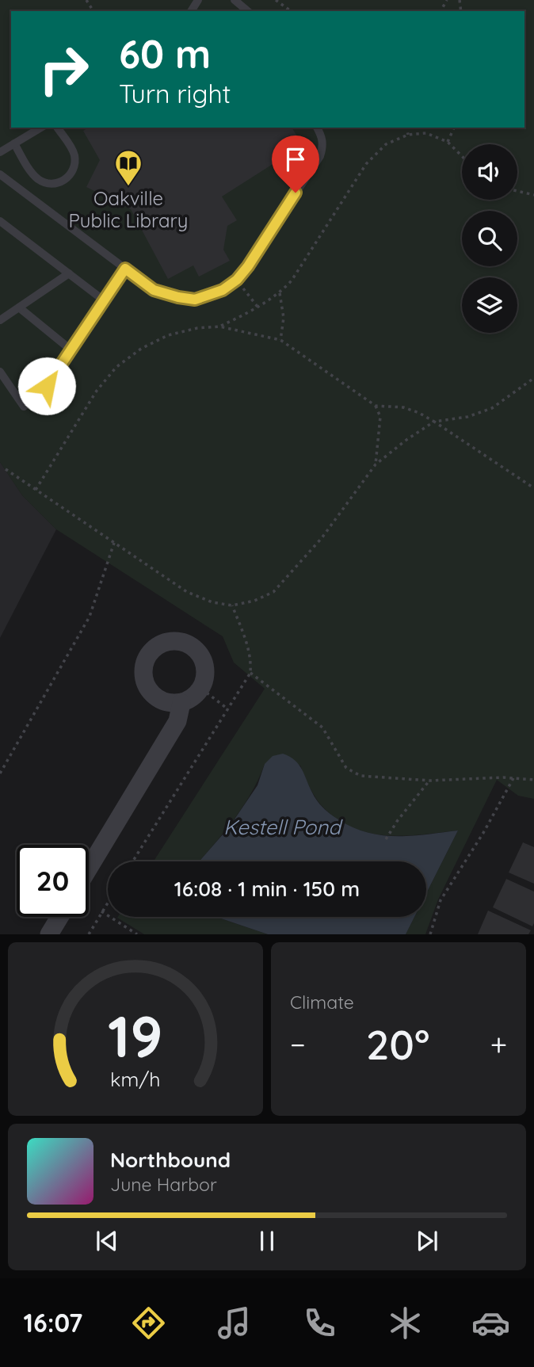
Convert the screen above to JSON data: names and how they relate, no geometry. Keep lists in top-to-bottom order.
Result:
{
  "water": ["Kestell Pond"],
  "places": {
    "library": ["Oakville Public Library"]
  },
  "page": {
    "turn": ["60 m", "Turn right"],
    "limit": "20",
    "trip": "16:08 · 1 min · 150 m",
    "tile": "Climate",
    "heat": ["−", "20°", "+"],
    "song": ["Northbound", "June Harbor"],
    "tabs": "16:07",
    "gauge": ["19", "km/h"]
  }
}
